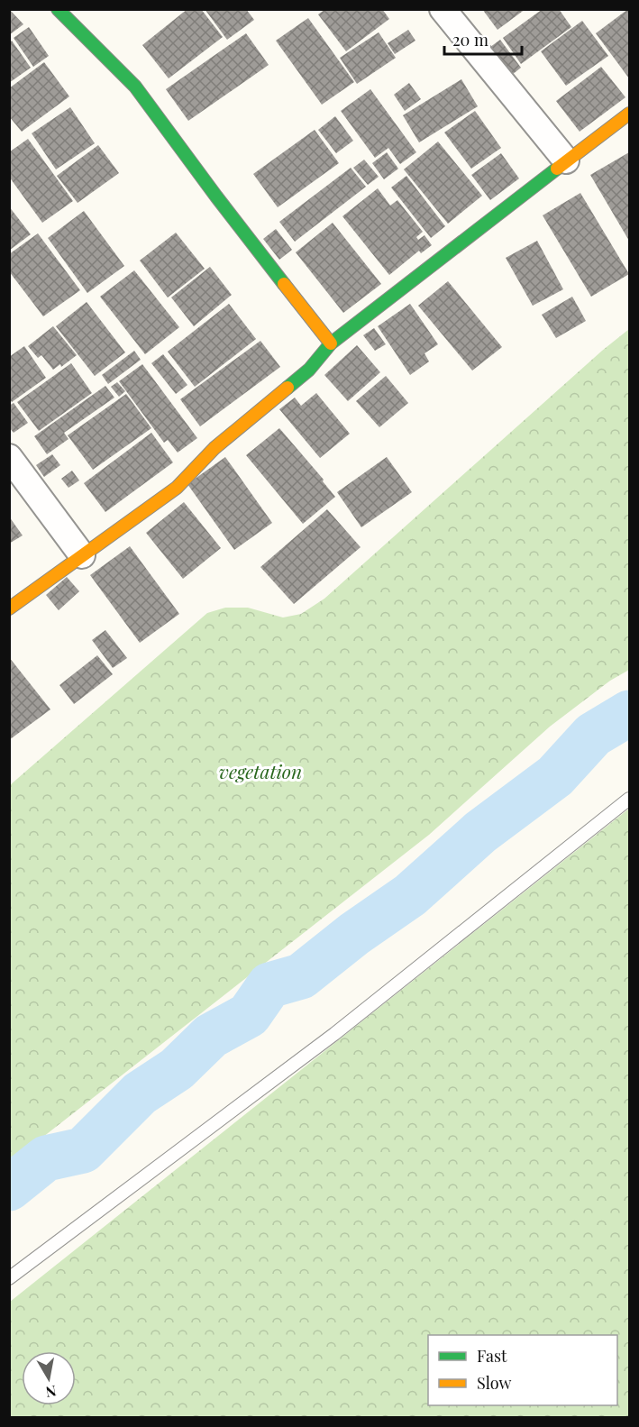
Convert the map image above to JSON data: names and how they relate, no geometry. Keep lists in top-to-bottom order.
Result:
{
  "parks": ["vegetation"],
  "legend": ["Fast", "Slow"],
  "scale_bar": "20 m",
  "north": "bottom"
}
